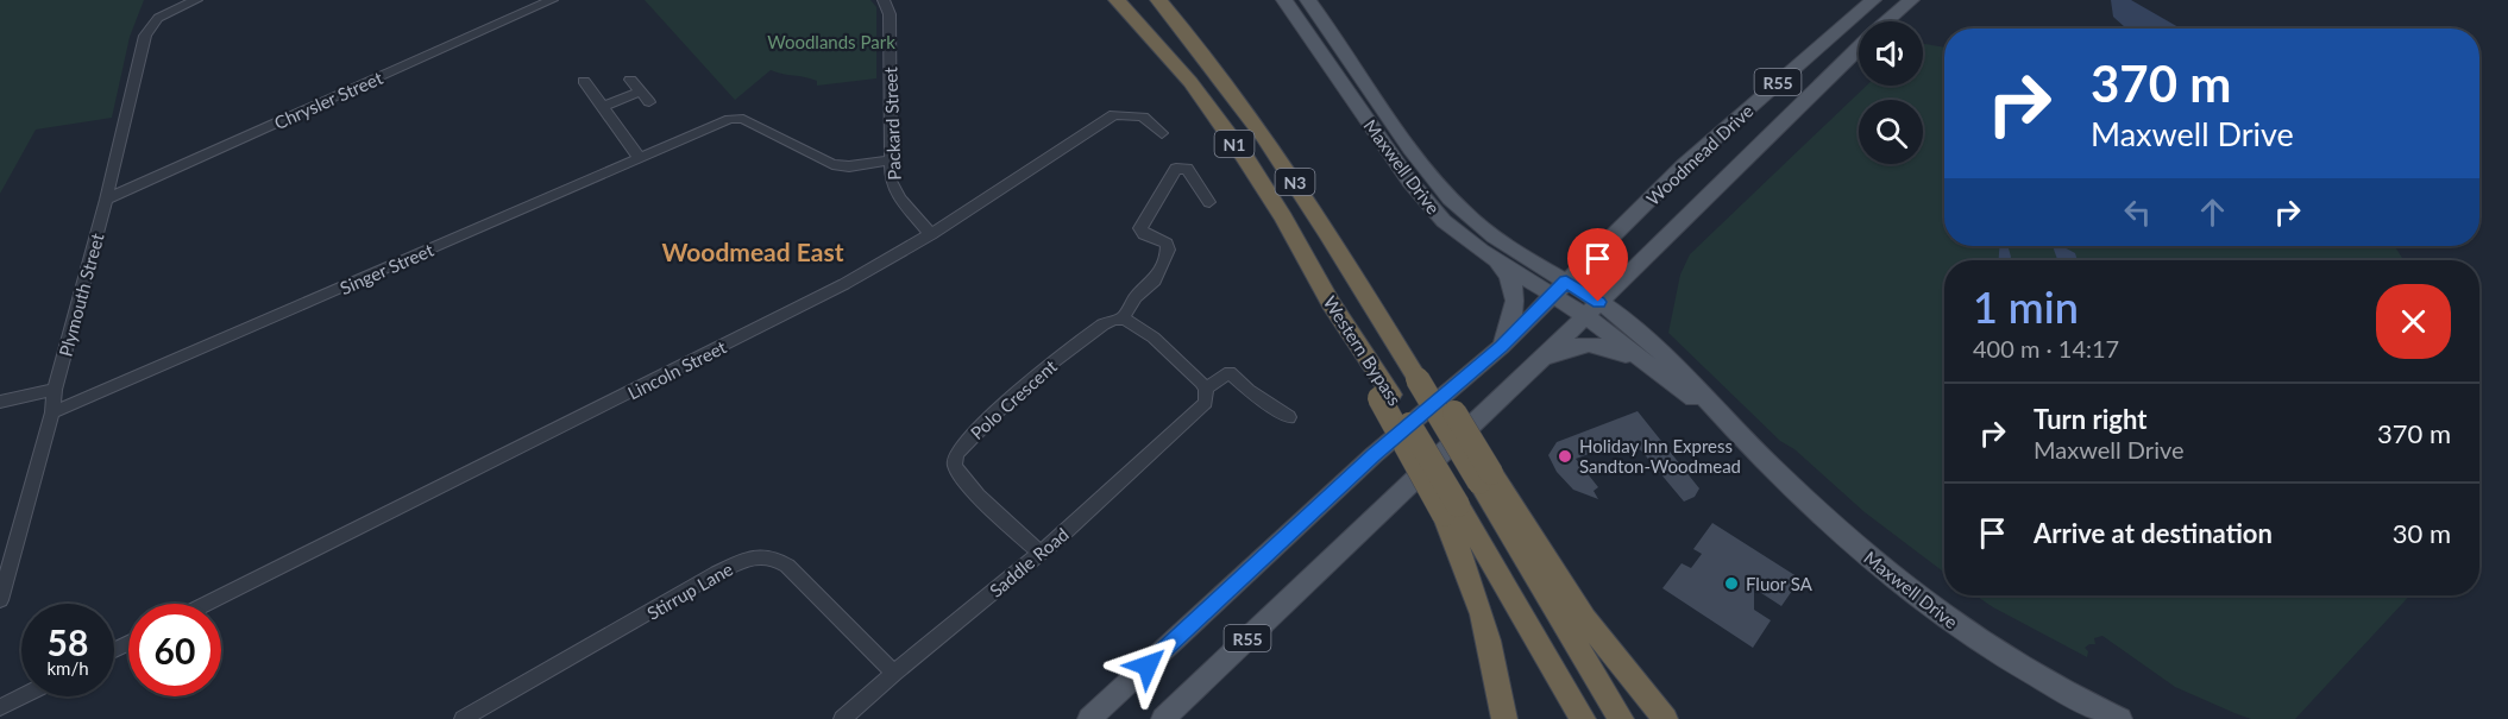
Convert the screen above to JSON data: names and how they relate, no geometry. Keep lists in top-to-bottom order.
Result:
{
  "streets": {
    "highway": ["N1", "N3", "Western Bypass"],
    "main road": ["R55", "Woodmead Drive", "Maxwell Drive"],
    "street": [
      "Chrysler Street",
      "Packard Street",
      "Singer Street",
      "Plymouth Street",
      "Lincoln Street",
      "Polo Crescent",
      "Saddle Road",
      "Stirrup Lane"
    ]
  },
  "crossings": [
    ["Chrysler Street", "Plymouth Street"],
    ["Packard Street", "Singer Street"],
    ["Packard Street", "Lincoln Street"],
    ["Woodmead Drive", "Maxwell Drive"],
    ["Singer Street", "Plymouth Street"],
    ["Polo Crescent", "Saddle Road"],
    ["Saddle Road", "Stirrup Lane"]
  ],
  "districts": ["Woodmead East"],
  "parks": ["Woodlands Park"],
  "places": ["Holiday Inn Express Sandton-Woodmead", "Fluor SA"],
  "page": {
    "turn": ["370 m", "Maxwell Drive"],
    "heading": ["1 min", "400 m · 14:17"],
    "list": [
      {
        "name": "Turn right",
        "note": "Maxwell Drive",
        "value": "370 m"
      },
      {
        "name": "Arrive at destination",
        "value": "30 m"
      }
    ],
    "speed": "58 km/h",
    "limit": "60"
  }
}
